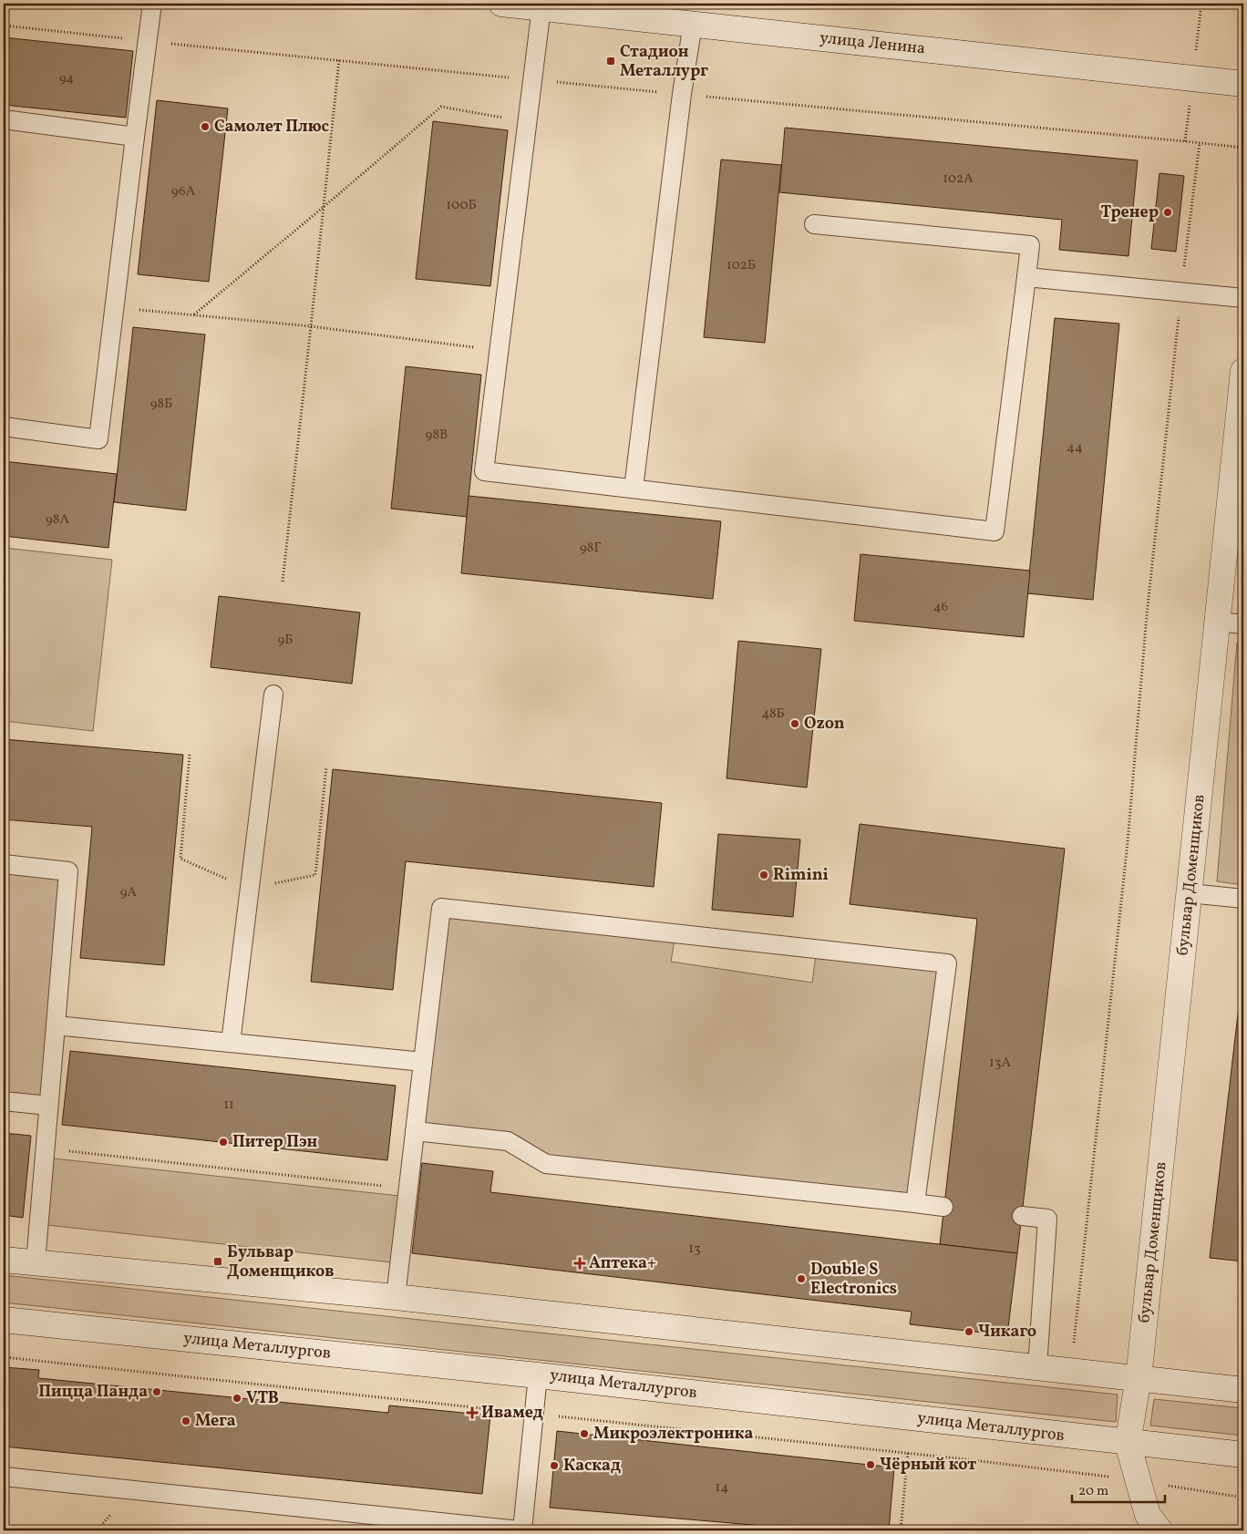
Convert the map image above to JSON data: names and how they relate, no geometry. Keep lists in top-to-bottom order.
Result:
{
  "streets": {
    "street": ["улица Ленина", "бульвар Доменщиков", "улица Металлургов"]
  },
  "crossings": [
    ["бульвар Доменщиков", "улица Металлургов"]
  ],
  "places": {
    "transit": ["Стадион Металлург", "Бульвар Доменщиков"],
    "other": [
      "Самолет Плюс",
      "Тренер",
      "Ozon",
      "Rimini",
      "Питер Пэн",
      "Double S Electronics",
      "Чикаго",
      "Пицца Панда",
      "VTB",
      "Мега",
      "Микроэлектроника",
      "Чёрный кот",
      "Каскад"
    ],
    "health": ["Аптека+", "Ивамед"]
  },
  "house_numbers": [
    "94",
    "102А",
    "96А",
    "100Б",
    "102Б",
    "98Б",
    "98В",
    "44",
    "98А",
    "98Г",
    "46",
    "9Б",
    "48Б",
    "9А",
    "13А",
    "11",
    "13",
    "14"
  ],
  "scale_bar": "20 m"
}
